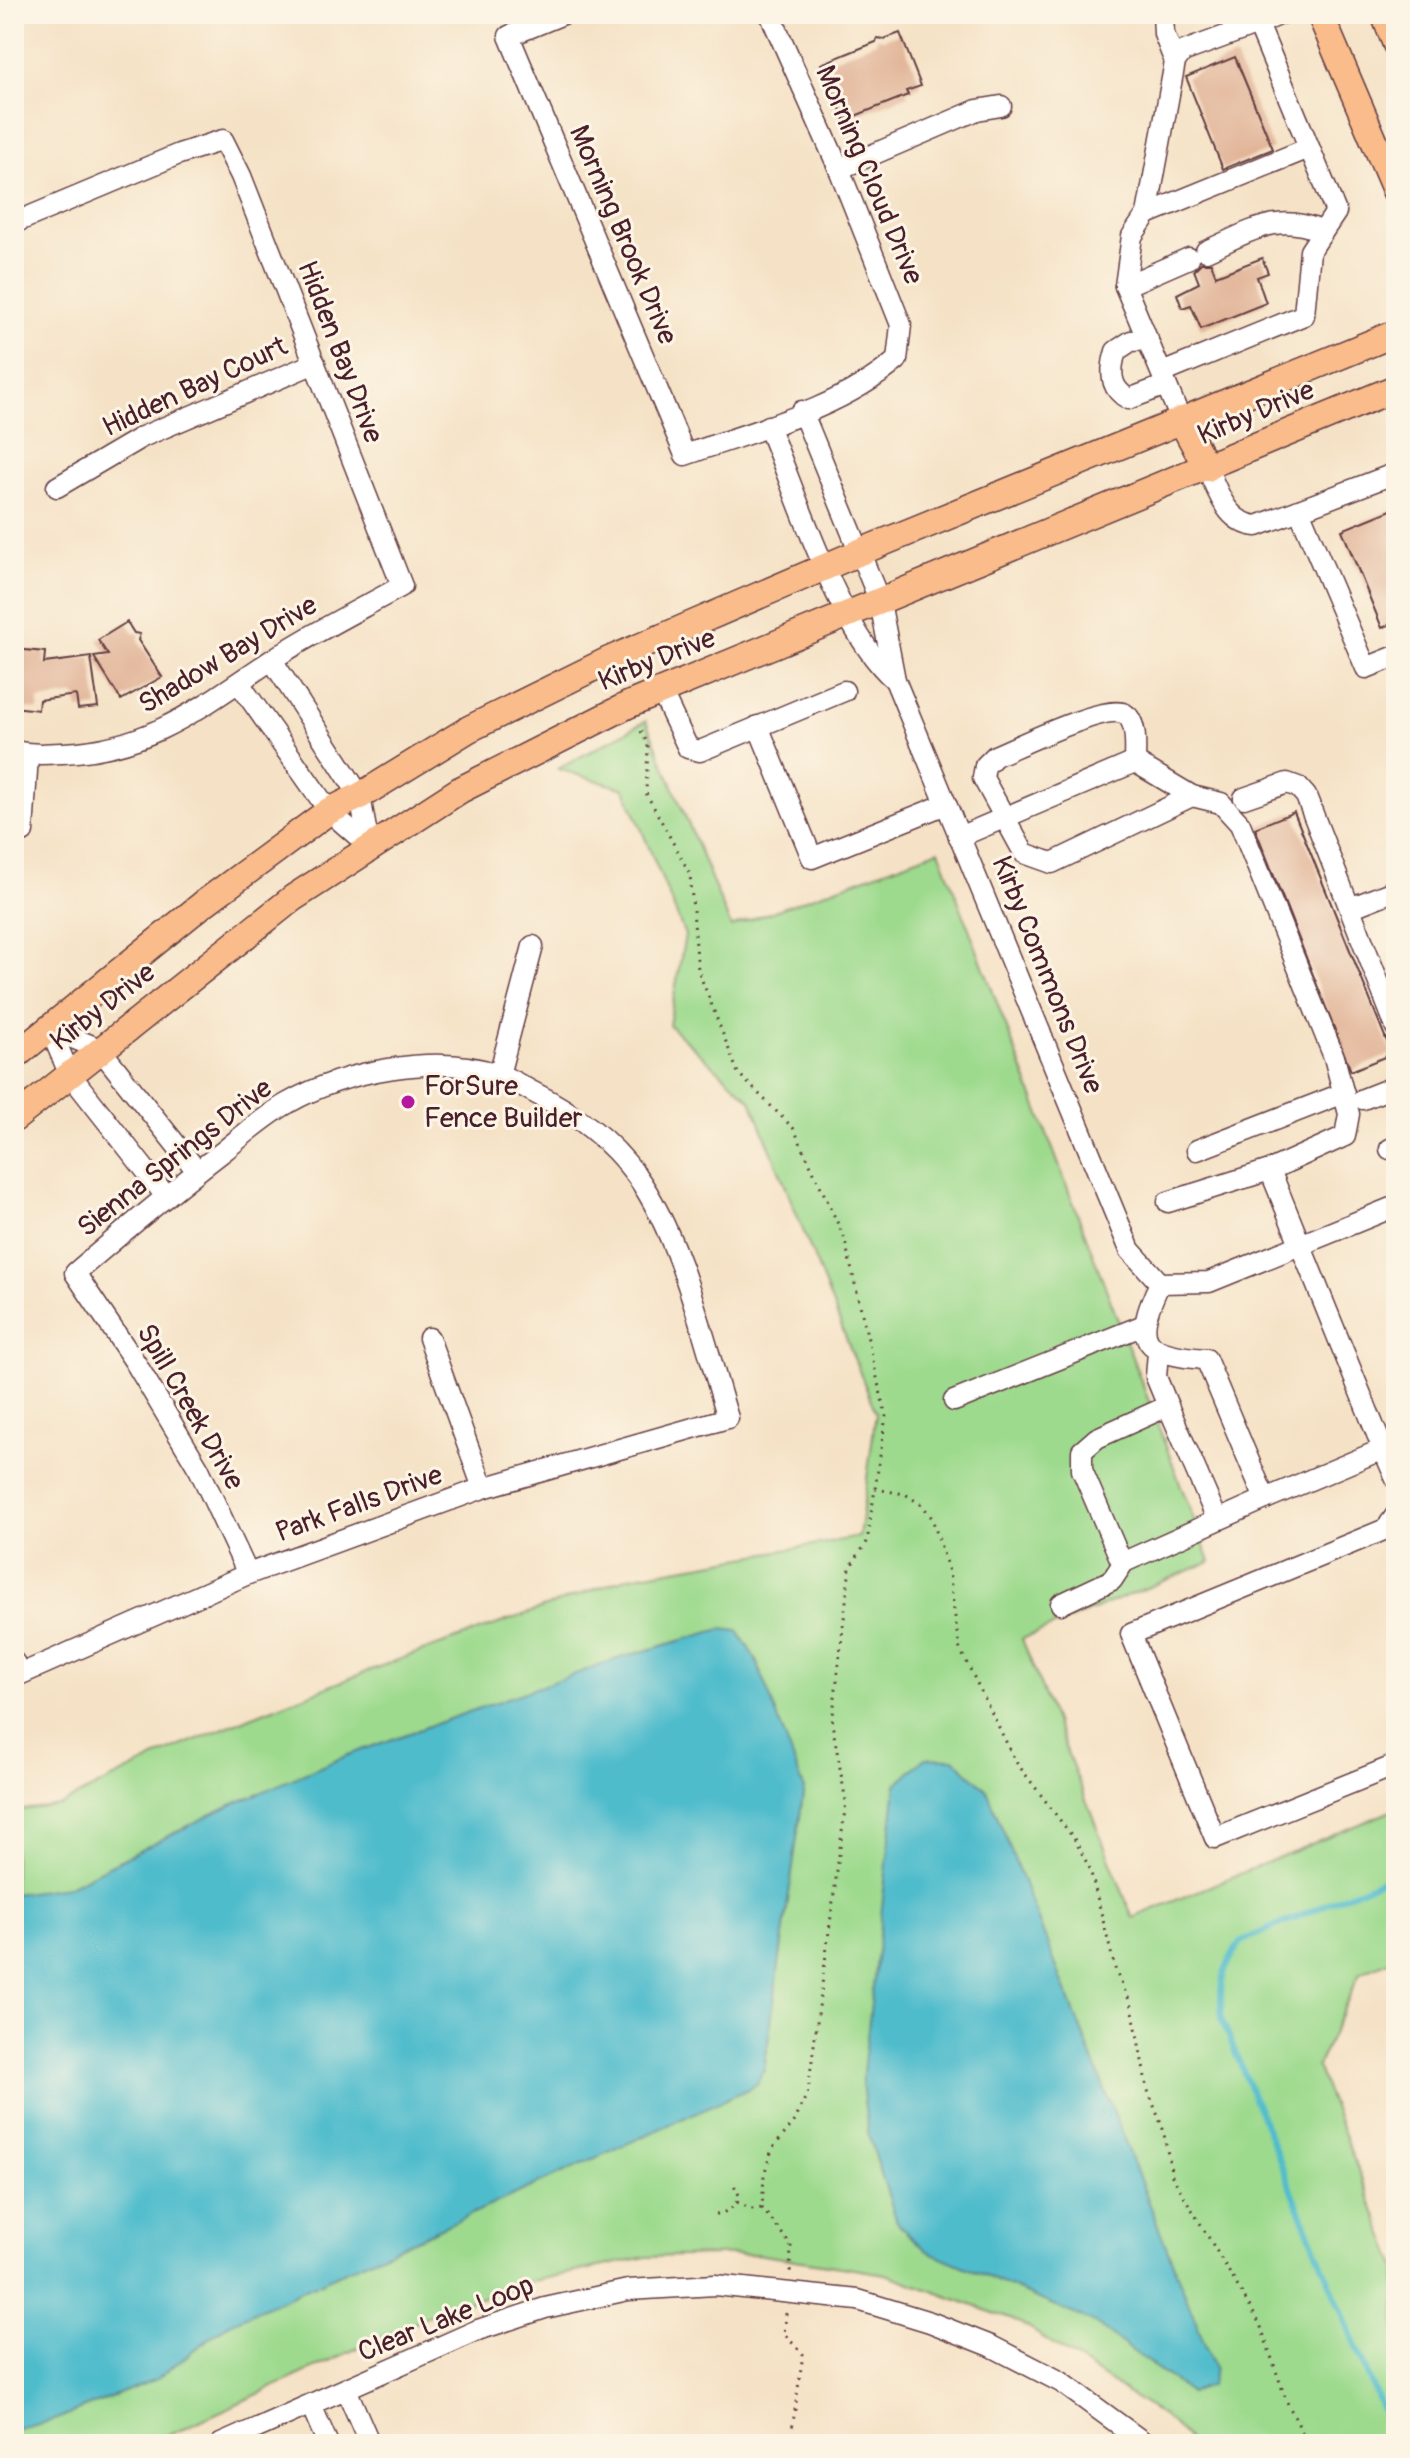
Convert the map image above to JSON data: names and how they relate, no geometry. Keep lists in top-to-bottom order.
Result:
{
  "streets": {
    "main road": ["Kirby Drive"],
    "street": [
      "Morning Cloud Drive",
      "Morning Brook Drive",
      "Hidden Bay Drive",
      "Hidden Bay Court",
      "Shadow Bay Drive",
      "Kirby Commons Drive",
      "Sienna Springs Drive",
      "Spill Creek Drive",
      "Park Falls Drive",
      "Clear Lake Loop"
    ]
  },
  "crossings": [
    ["Morning Cloud Drive", "Kirby Commons Drive"],
    ["Morning Brook Drive", "Kirby Commons Drive"],
    ["Hidden Bay Drive", "Hidden Bay Court"],
    ["Hidden Bay Drive", "Shadow Bay Drive"],
    ["Kirby Drive", "Kirby Commons Drive"],
    ["Sienna Springs Drive", "Spill Creek Drive"],
    ["Sienna Springs Drive", "Park Falls Drive"],
    ["Spill Creek Drive", "Park Falls Drive"]
  ],
  "places": ["ForSure Fence Builder"]
}
